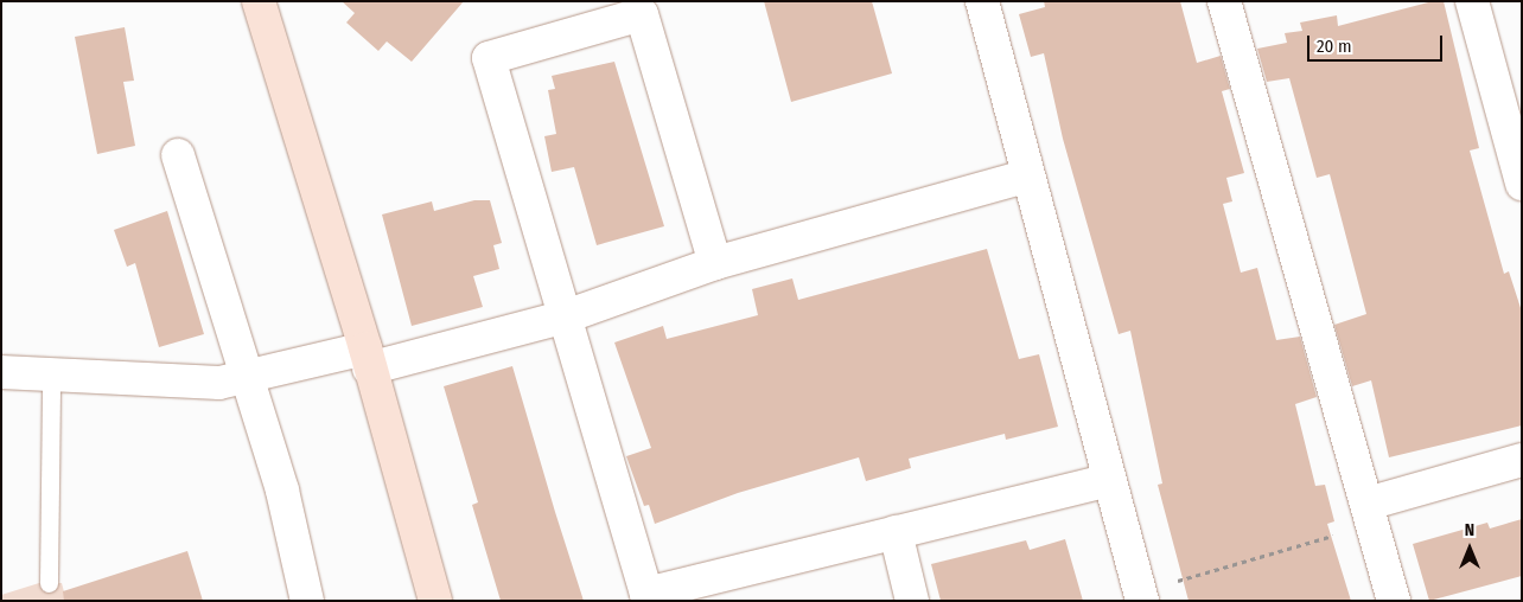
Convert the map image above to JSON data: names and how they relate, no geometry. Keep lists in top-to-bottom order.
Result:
{
  "scale_bar": "20 m",
  "north": "top"
}
